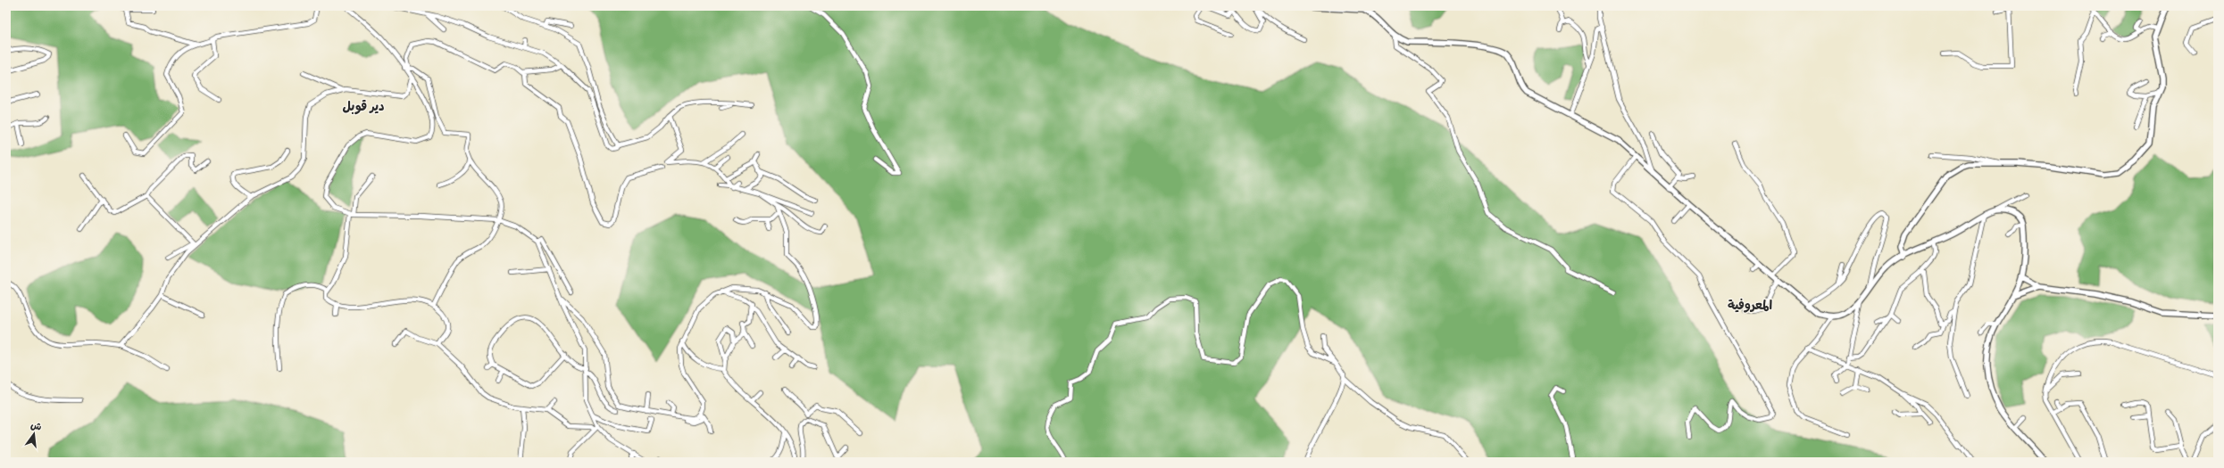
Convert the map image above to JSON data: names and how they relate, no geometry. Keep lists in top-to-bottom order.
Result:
{
  "districts": ["دير قوبل", "المعروفية"],
  "north": "top"
}
